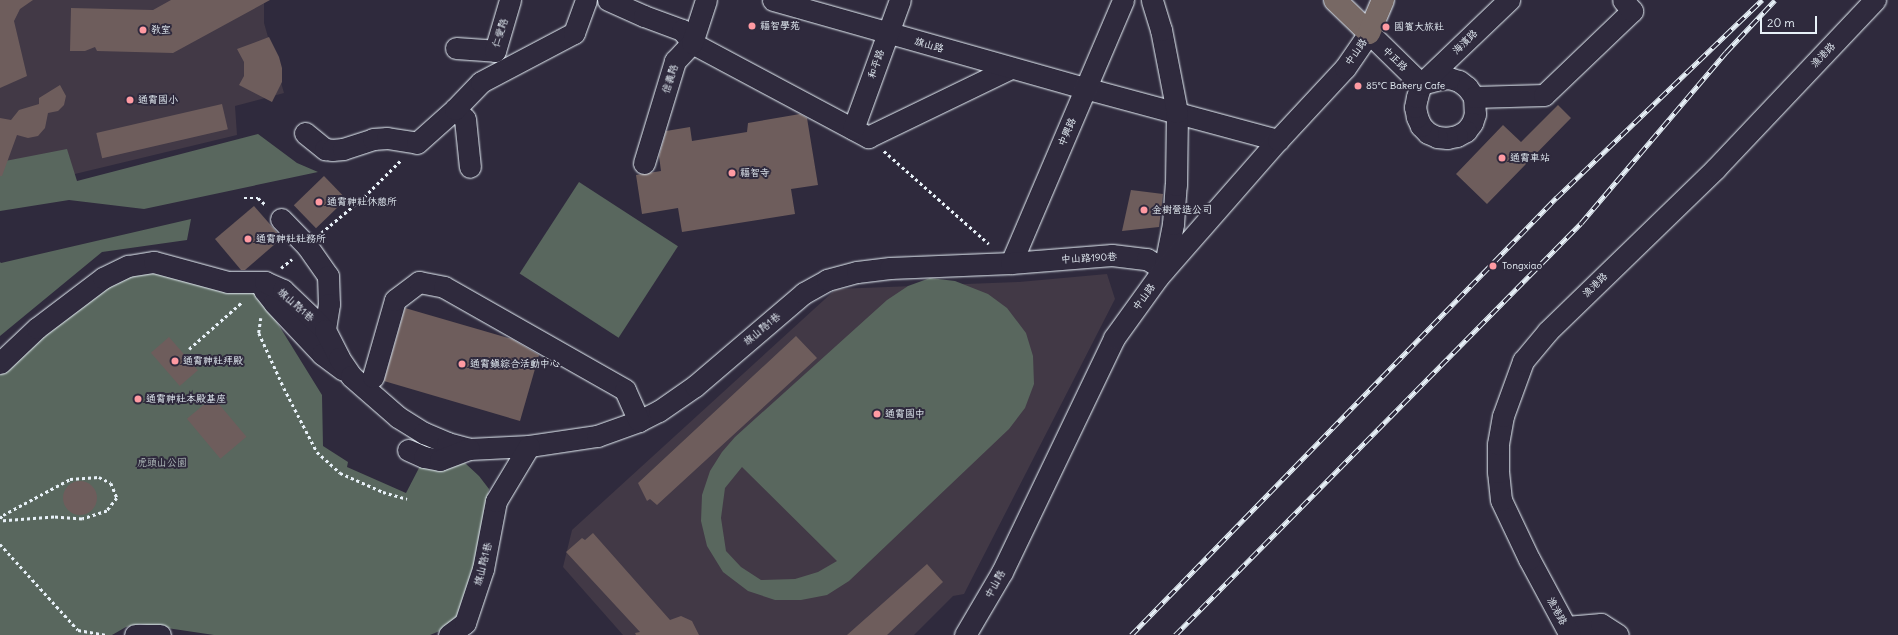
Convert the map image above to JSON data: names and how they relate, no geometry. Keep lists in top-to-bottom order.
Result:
{
  "streets": {
    "main road": ["中山路", "中正路"],
    "street": [
      "仁愛路",
      "海濱路",
      "旗山路",
      "漁港路",
      "和平路",
      "信義路",
      "中興路",
      "中山路190巷",
      "旗山路1巷"
    ]
  },
  "crossings": [
    ["海濱路", "中正路"],
    ["旗山路", "中山路"],
    ["旗山路", "和平路"],
    ["旗山路", "中興路"],
    ["中山路", "中正路"],
    ["中山路", "中山路190巷"],
    ["中興路", "中山路190巷"],
    ["中興路", "旗山路1巷"],
    ["中山路190巷", "旗山路1巷"]
  ],
  "parks": ["虎頭山公園"],
  "places": [
    "福智學苑",
    "國賓大旅社",
    "教室",
    "85°C Bakery Cafe",
    "通霄國小",
    "通霄車站",
    "福智寺",
    "通霄神社休憩所",
    "金樹營造公司",
    "通霄神社社務所",
    "Tongxiao",
    "通霄神社拜殿",
    "通霄鎮綜合活動中心",
    "通霄神社本殿基座",
    "通霄國中"
  ],
  "scale_bar": "20 m"
}
